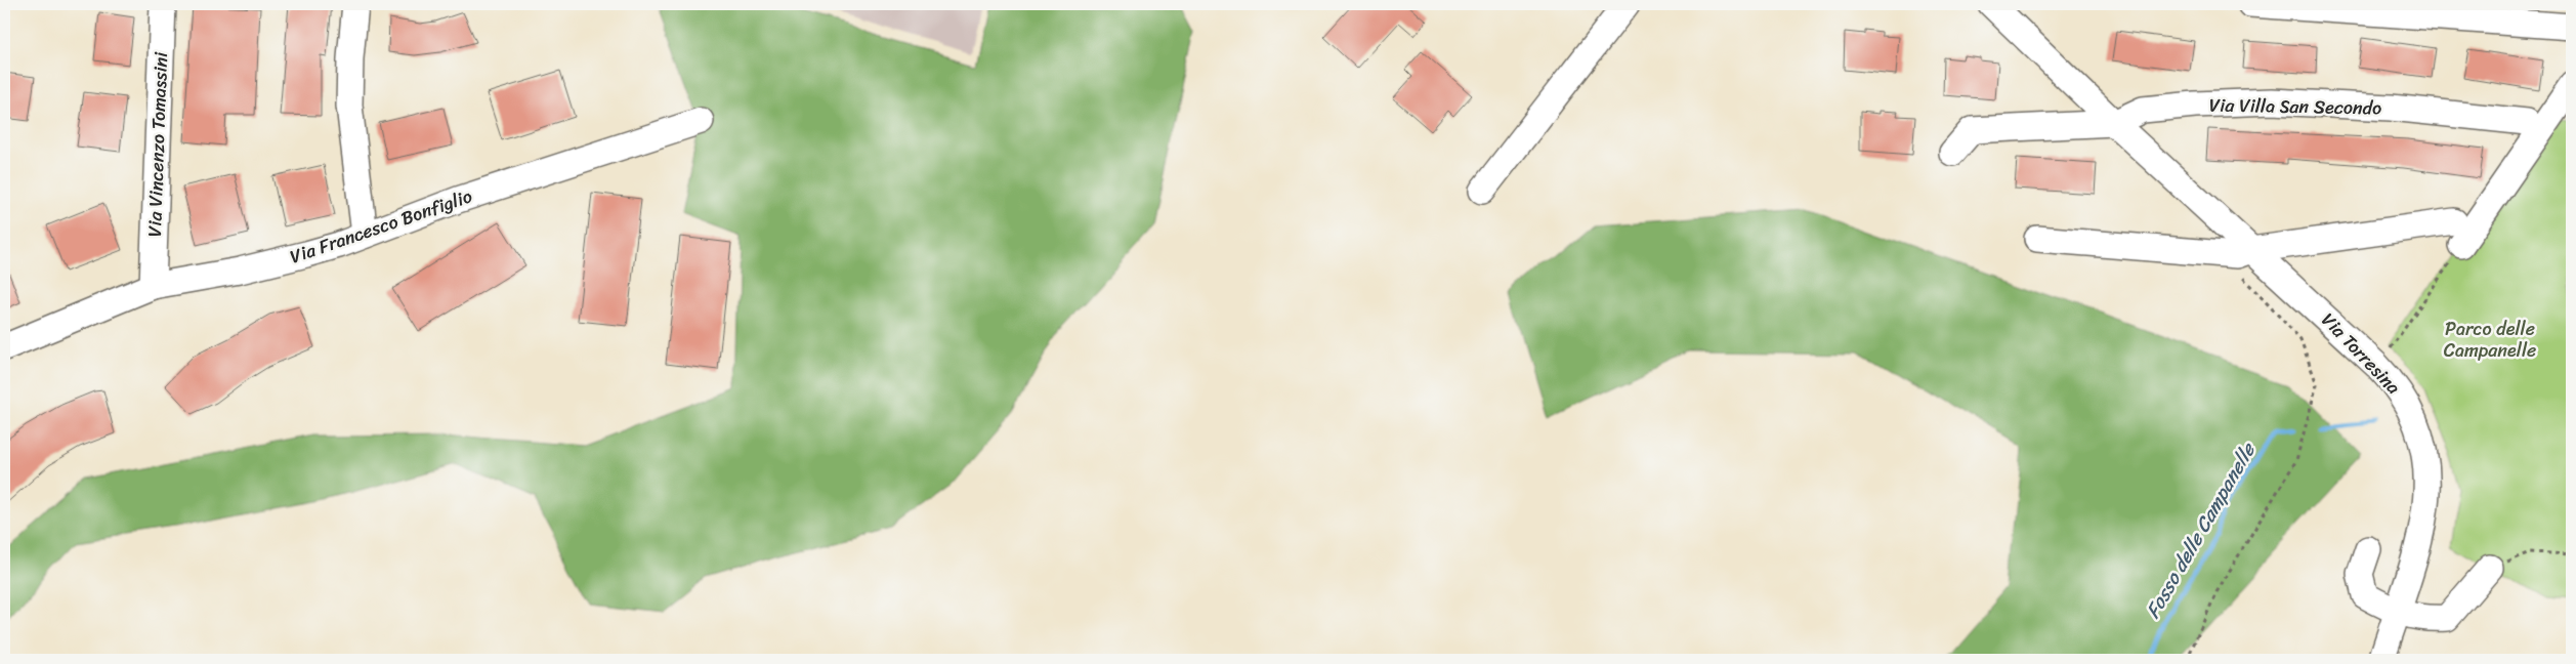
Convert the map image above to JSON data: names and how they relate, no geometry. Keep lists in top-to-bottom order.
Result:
{
  "streets": {
    "street": [
      "Via Villa San Secondo",
      "Via Vincenzo Tomassini",
      "Via Francesco Bonfiglio",
      "Via Torresina"
    ]
  },
  "crossings": [
    ["Via Villa San Secondo", "Via Torresina"],
    ["Via Vincenzo Tomassini", "Via Francesco Bonfiglio"]
  ],
  "water": ["Fosso delle Campanelle"],
  "parks": ["Parco delle Campanelle"]
}
